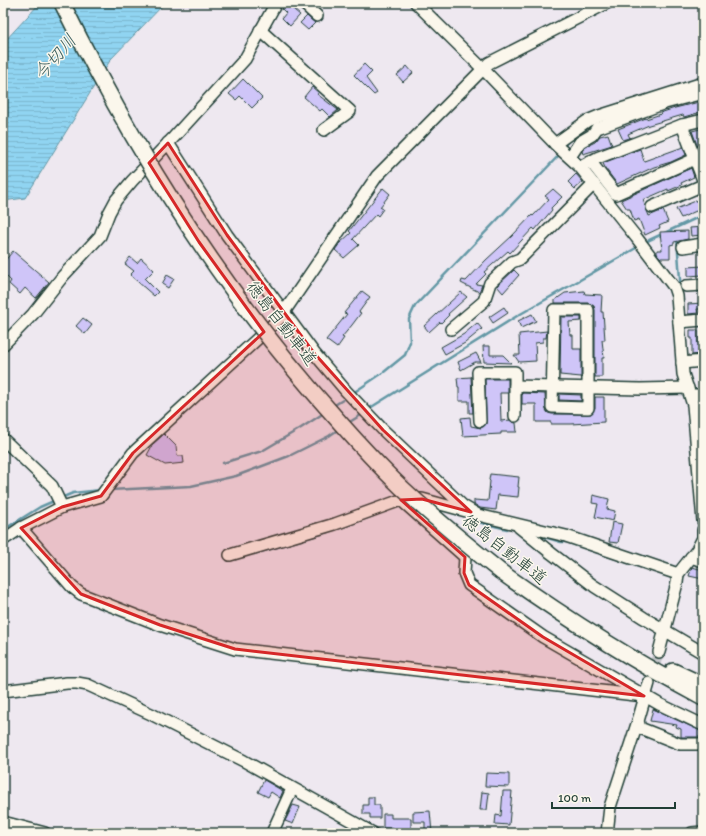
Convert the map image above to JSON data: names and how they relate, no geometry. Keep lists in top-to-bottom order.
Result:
{
  "streets": {
    "highway": ["徳島自動車道"]
  },
  "water": ["今切川"],
  "scale_bar": "100 m"
}
